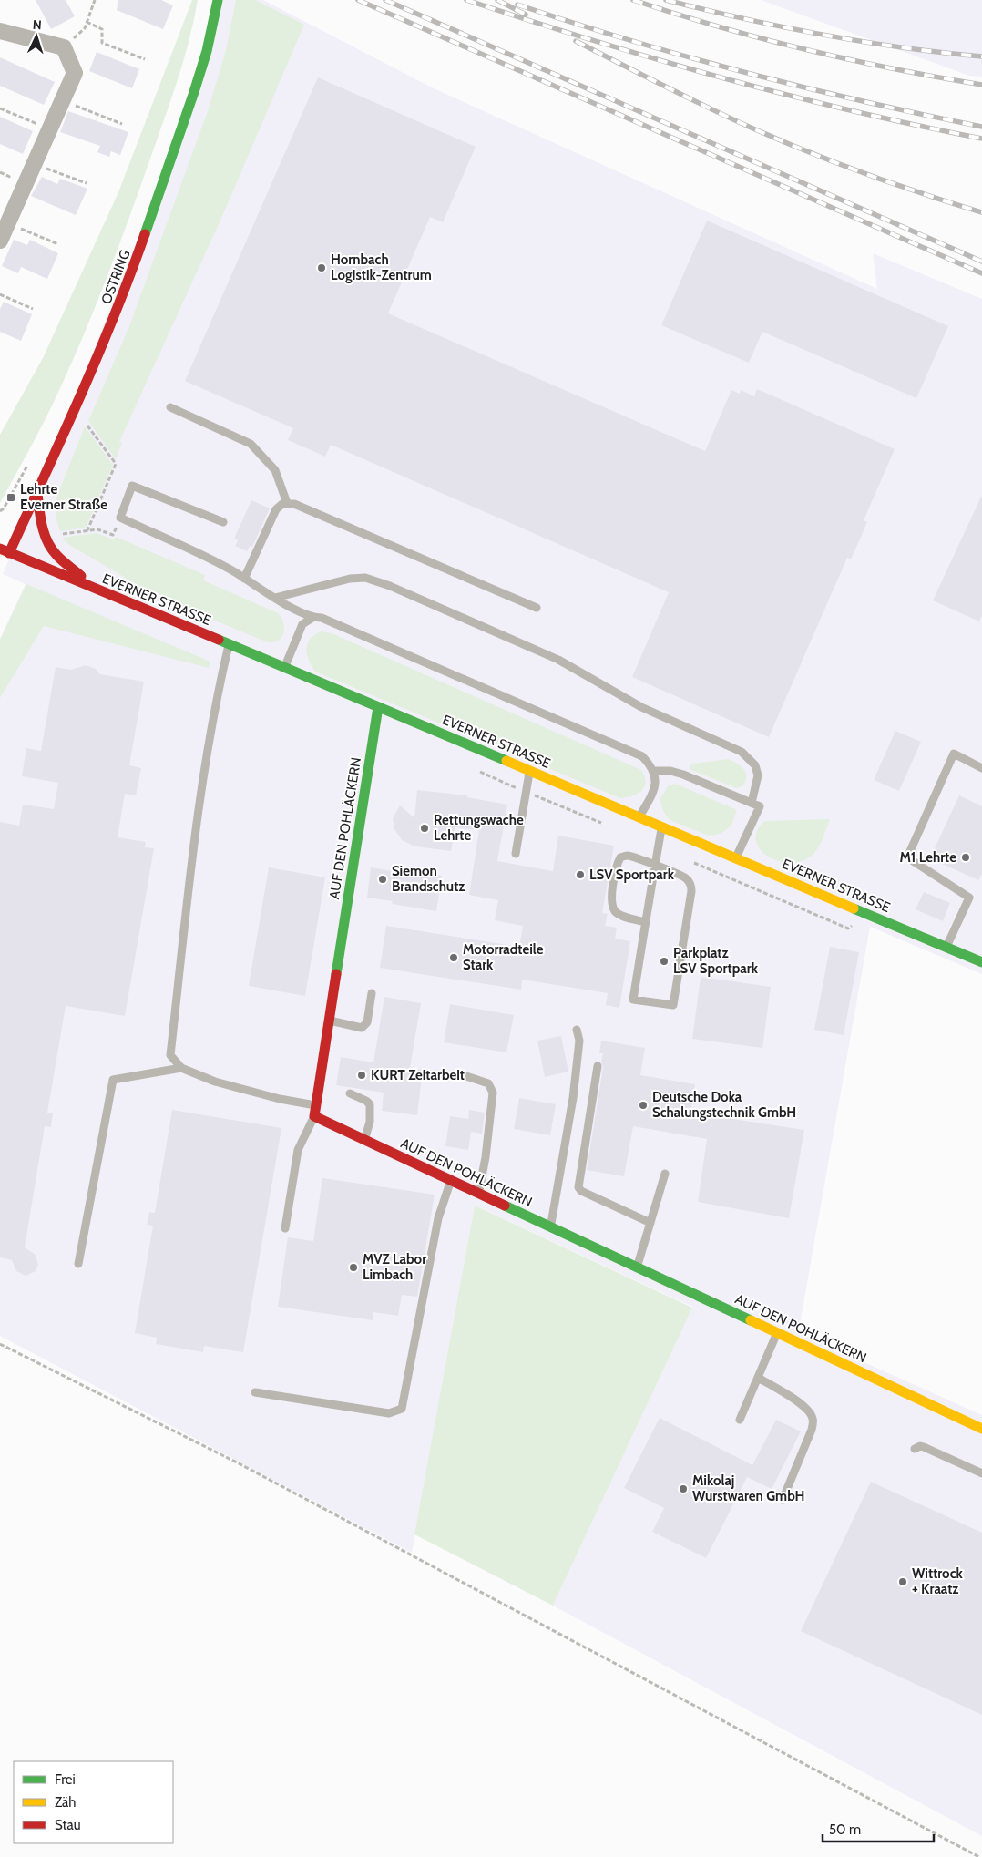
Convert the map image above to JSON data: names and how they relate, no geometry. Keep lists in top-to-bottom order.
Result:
{
  "streets": {
    "street": ["OSTRING", "EVERNER STRASSE", "AUF DEN POHLÄCKERN"]
  },
  "crossings": [
    ["OSTRING", "EVERNER STRASSE"],
    ["EVERNER STRASSE", "AUF DEN POHLÄCKERN"]
  ],
  "places": {
    "other": [
      "Hornbach Logistik-Zentrum",
      "Rettungswache Lehrte",
      "M1 Lehrte",
      "LSV Sportpark",
      "Siemon Brandschutz",
      "Motorradteile Stark",
      "Parkplatz LSV Sportpark",
      "KURT Zeitarbeit",
      "Deutsche Doka Schalungstechnik GmbH",
      "MVZ Labor Limbach",
      "Mikolaj Wurstwaren GmbH",
      "Wittrock + Kraatz"
    ],
    "transit": ["Lehrte Everner Straße"]
  },
  "legend": ["Frei", "Zäh", "Stau"],
  "scale_bar": "50 m",
  "north": "top"
}
